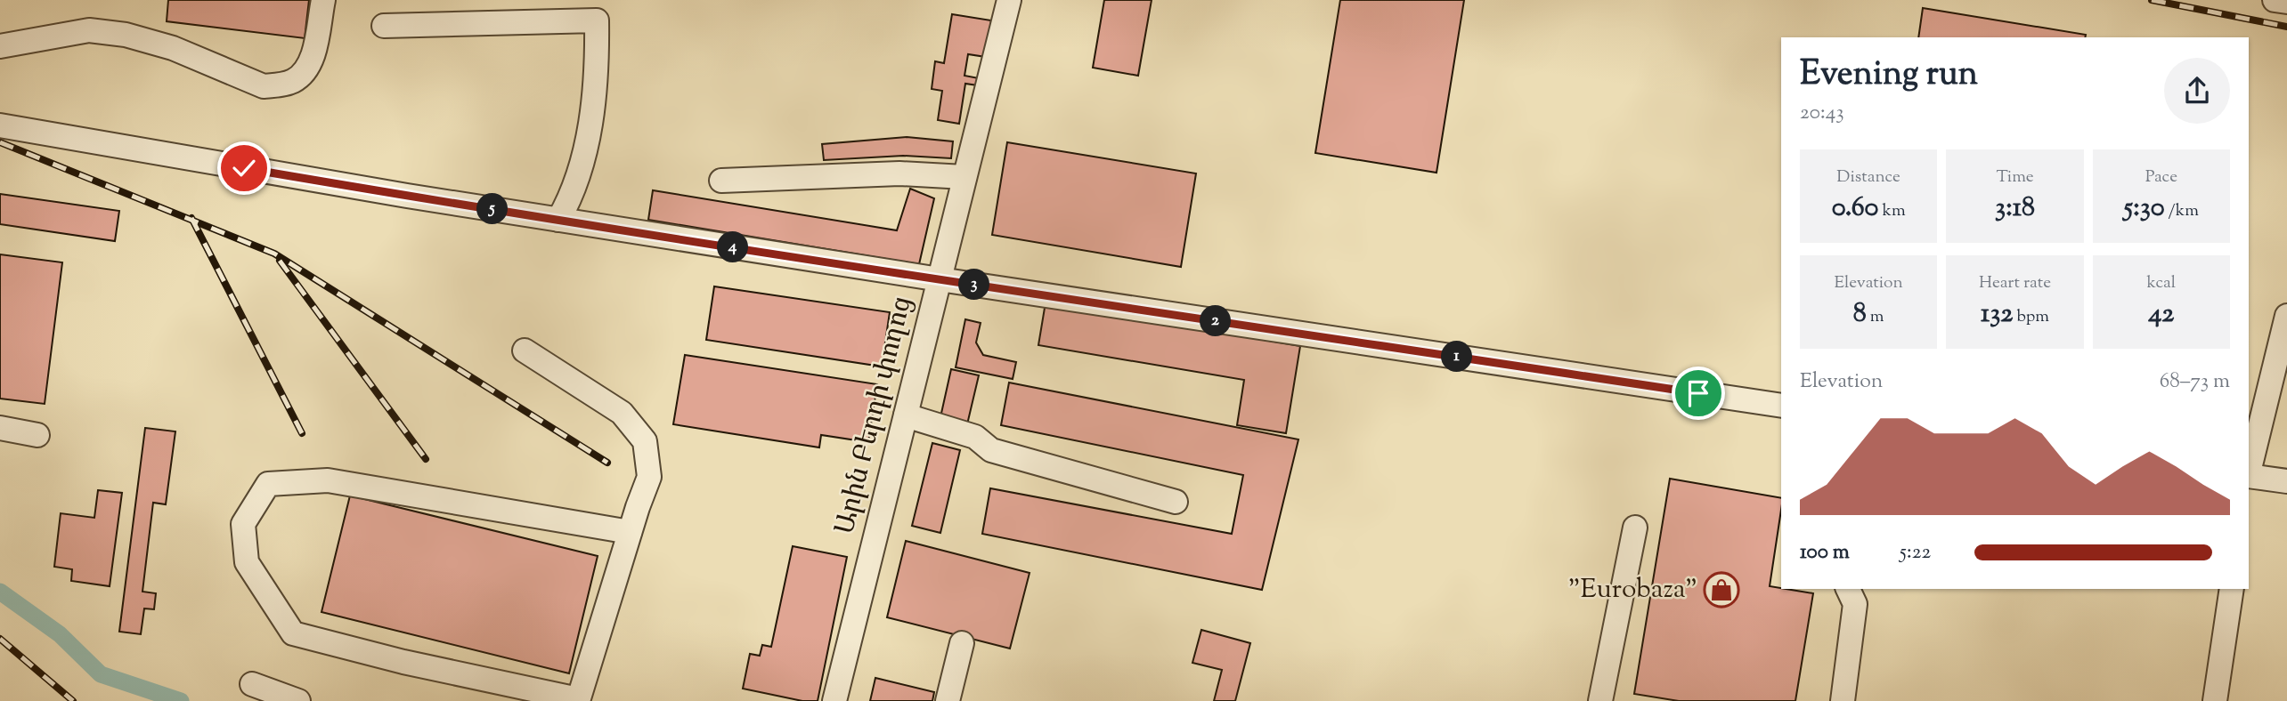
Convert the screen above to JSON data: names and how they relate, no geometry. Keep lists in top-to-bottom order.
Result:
{
  "streets": {
    "street": ["Արին Բերդի փողոց"]
  },
  "places": {
    "shop": ["\"Eurobaza\""]
  },
  "page": {
    "heading": ["Evening run", "20:43"],
    "stats": [
      ["Distance", "0.60 km"],
      ["Time", "3:18"],
      ["Pace", "5:30 /km"],
      ["Elevation", "8 m"],
      ["Heart rate", "132 bpm"],
      ["kcal", "42"]
    ],
    "pins": [
      "5",
      "4",
      "3",
      "2",
      "1"
    ],
    "chart": ["Elevation", "68–73 m"],
    "list": [
      {
        "name": "100 m",
        "note": "5:22"
      }
    ]
  }
}
